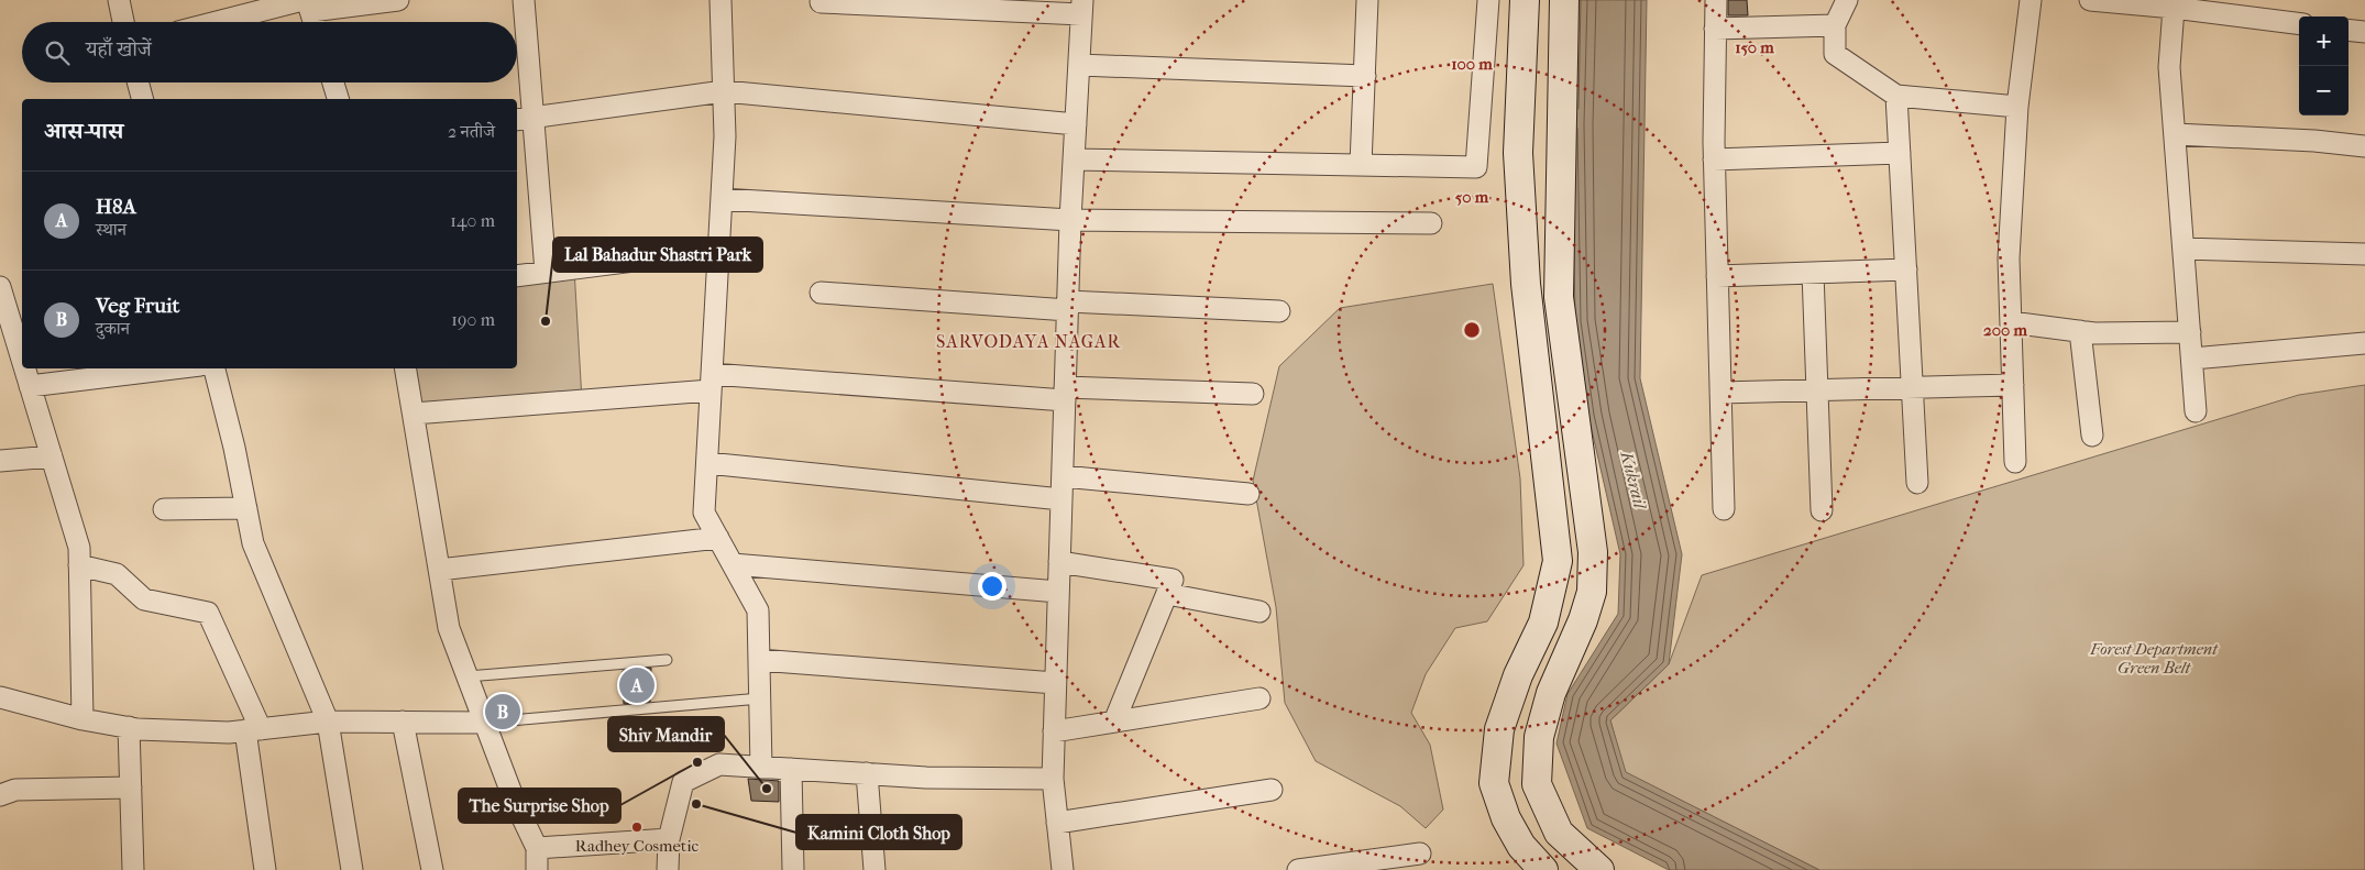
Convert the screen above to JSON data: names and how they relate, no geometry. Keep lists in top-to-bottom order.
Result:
{
  "districts": ["SARVODAYA NAGAR"],
  "water": ["Kukrail"],
  "parks": ["Forest Department Green Belt"],
  "places": [
    "Lal Bahadur Shastri Park",
    "The Surprise Shop",
    "Shiv Mandir",
    "Kamini Cloth Shop",
    "Radhey Cosmetic"
  ],
  "page": {
    "map_buttons": ["+", "−"],
    "search": "यहाँ खोजें",
    "heading": ["आस-पास", "2 नतीजे"],
    "list": [
      {
        "mark": "A",
        "name": "H8A",
        "note": "स्थान",
        "value": "140 m"
      },
      {
        "mark": "B",
        "name": "Veg Fruit",
        "note": "दुकान",
        "value": "190 m"
      }
    ],
    "pins": ["A", "B"]
  },
  "rings": [
    "150 m",
    "100 m",
    "50 m",
    "200 m"
  ]
}
